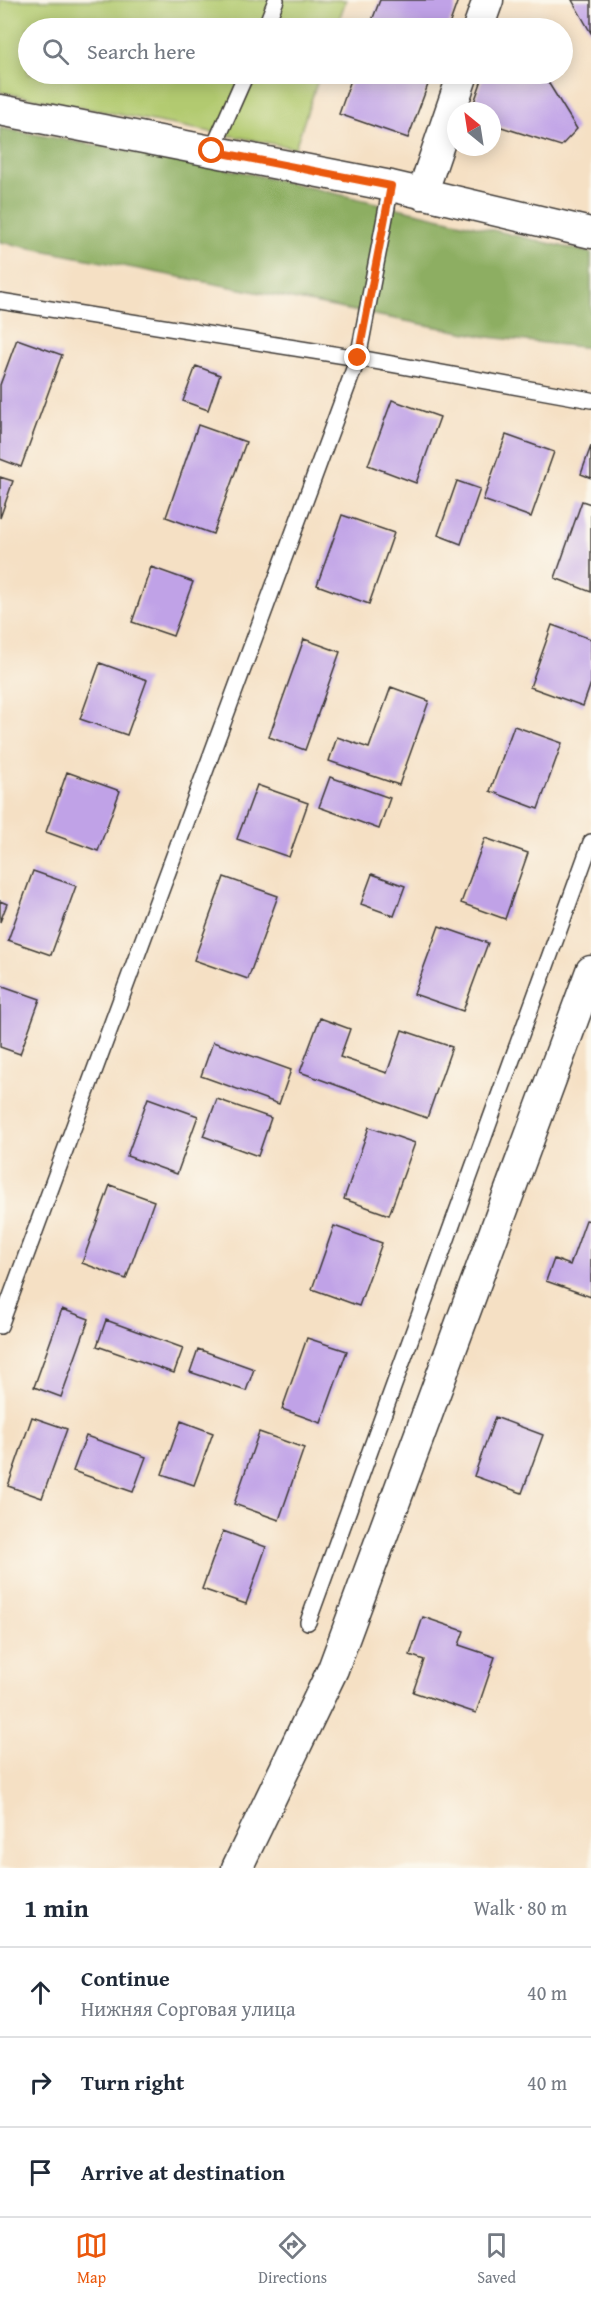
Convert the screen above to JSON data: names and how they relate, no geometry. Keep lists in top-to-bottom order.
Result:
{
  "north": "top left",
  "page": {
    "search": "Search here",
    "heading": ["1 min", "Walk · 80 m"],
    "list": [
      ["Continue", "Нижняя Сорговая улица", "40 m"],
      ["Turn right", "40 m"],
      "Arrive at destination"
    ],
    "nav": ["Map", "Directions", "Saved"]
  }
}
